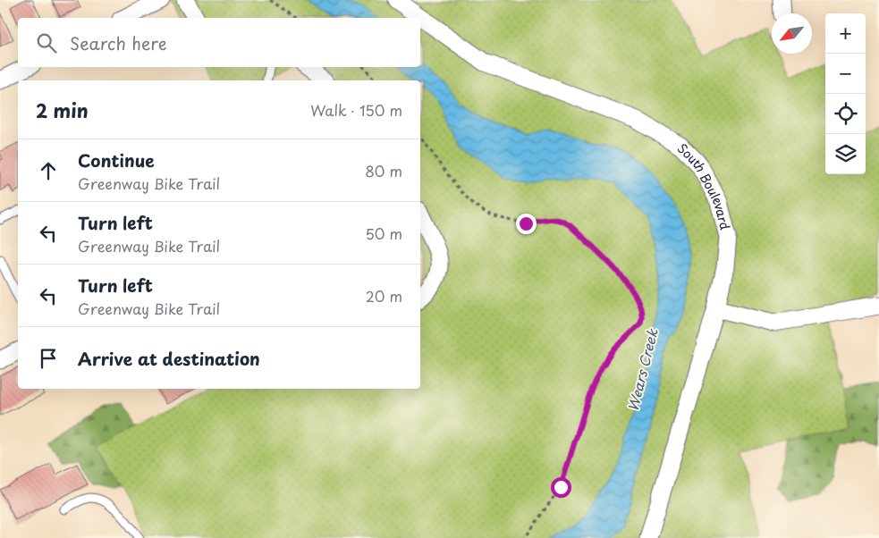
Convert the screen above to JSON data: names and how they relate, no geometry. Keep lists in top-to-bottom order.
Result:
{
  "streets": {
    "street": ["South Boulevard"]
  },
  "water": ["Wears Creek"],
  "north": "bottom left",
  "page": {
    "map_buttons": ["+", "−"],
    "search": "Search here",
    "heading": ["2 min", "Walk · 150 m"],
    "list": [
      ["Continue", "Greenway Bike Trail", "80 m"],
      ["Turn left", "Greenway Bike Trail", "50 m"],
      ["Turn left", "Greenway Bike Trail", "20 m"],
      "Arrive at destination"
    ]
  }
}
